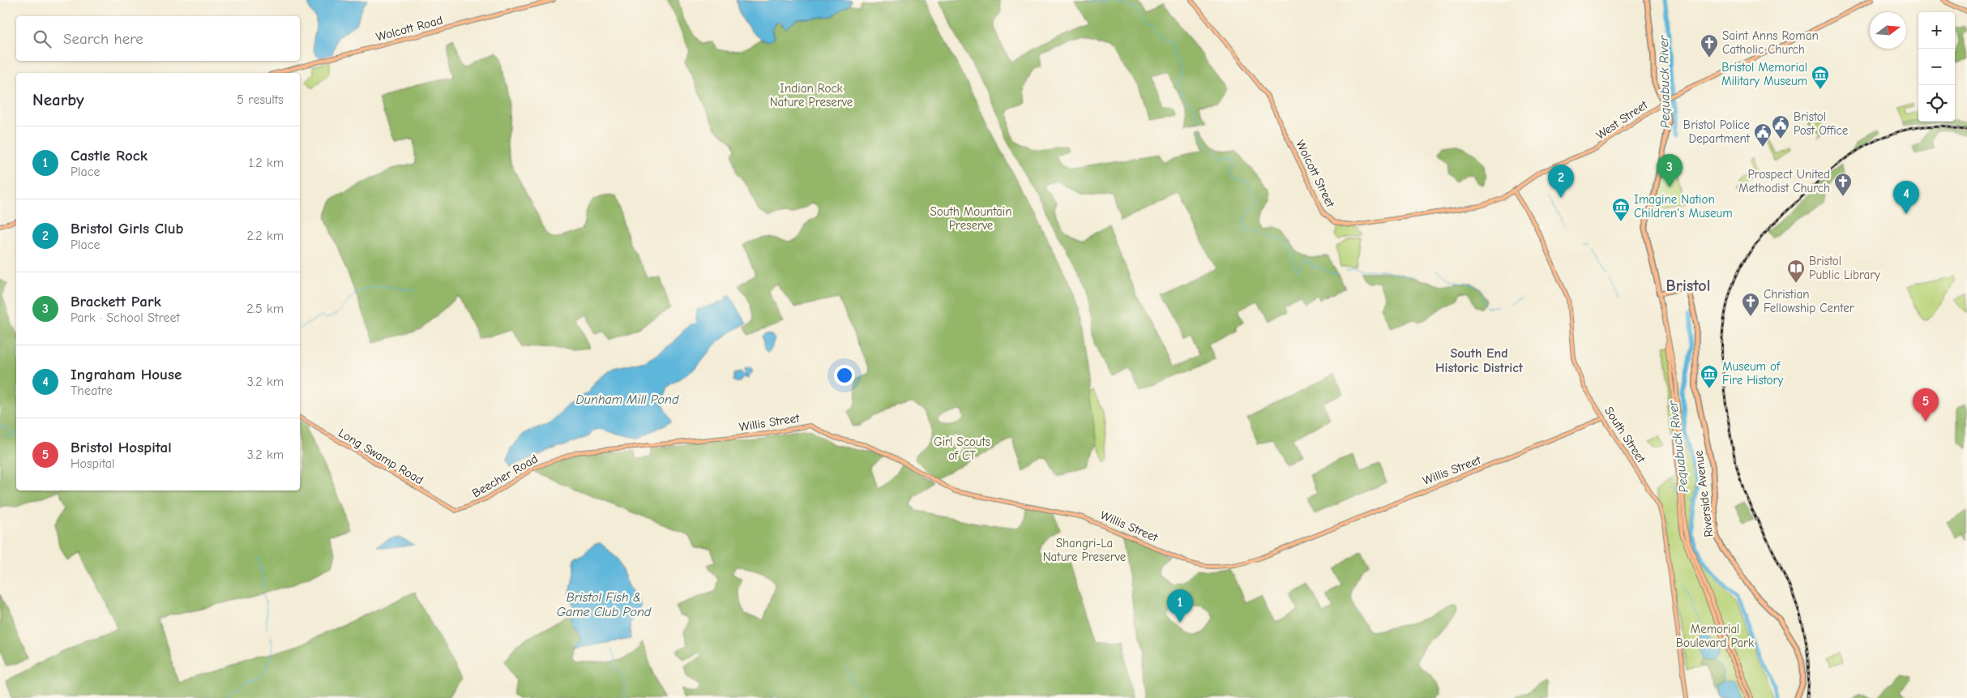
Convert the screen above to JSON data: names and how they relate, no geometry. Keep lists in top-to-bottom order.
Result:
{
  "streets": {
    "highway": ["Riverside Avenue"],
    "main road": [
      "Wolcott Road",
      "West Street",
      "Wolcott Street",
      "Willis Street",
      "South Street",
      "Long Swamp Road",
      "Beecher Road"
    ]
  },
  "crossings": [
    ["West Street", "Wolcott Street"],
    ["West Street", "South Street"],
    ["Wolcott Street", "South Street"],
    ["Willis Street", "South Street"],
    ["Willis Street", "Beecher Road"],
    ["Long Swamp Road", "Beecher Road"]
  ],
  "districts": ["Bristol", "South End Historic District"],
  "water": ["Pequabuck River", "Dunham Mill Pond", "Bristol Fish & Game Club Pond"],
  "parks": [
    "Indian Rock Nature Preserve",
    "South Mountain Preserve",
    "Girl Scouts of CT",
    "Shangri-La Nature Preserve",
    "Memorial Boulevard Park"
  ],
  "places": {
    "church": ["Saint Anns Roman Catholic Church", "Prospect United Methodist Church", "Christian Fellowship Center"],
    "museum": ["Bristol Memorial Military Museum", "Imagine Nation Children's Museum", "Museum of Fire History"],
    "public building": ["Bristol Post Office", "Bristol Police Department"],
    "library": ["Bristol Public Library"]
  },
  "north": "right",
  "page": {
    "map_buttons": ["+", "−"],
    "search": "Search here",
    "heading": ["Nearby", "5 results"],
    "list": [
      {
        "mark": "1",
        "name": "Castle Rock",
        "note": "Place",
        "value": "1.2 km"
      },
      {
        "mark": "2",
        "name": "Bristol Girls Club",
        "note": "Place",
        "value": "2.2 km"
      },
      {
        "mark": "3",
        "name": "Brackett Park",
        "note": "Park · School Street",
        "value": "2.5 km"
      },
      {
        "mark": "4",
        "name": "Ingraham House",
        "note": "Theatre",
        "value": "3.2 km"
      },
      {
        "mark": "5",
        "name": "Bristol Hospital",
        "note": "Hospital",
        "value": "3.2 km"
      }
    ],
    "pins": [
      "3",
      "2",
      "4",
      "5",
      "1"
    ]
  }
}
